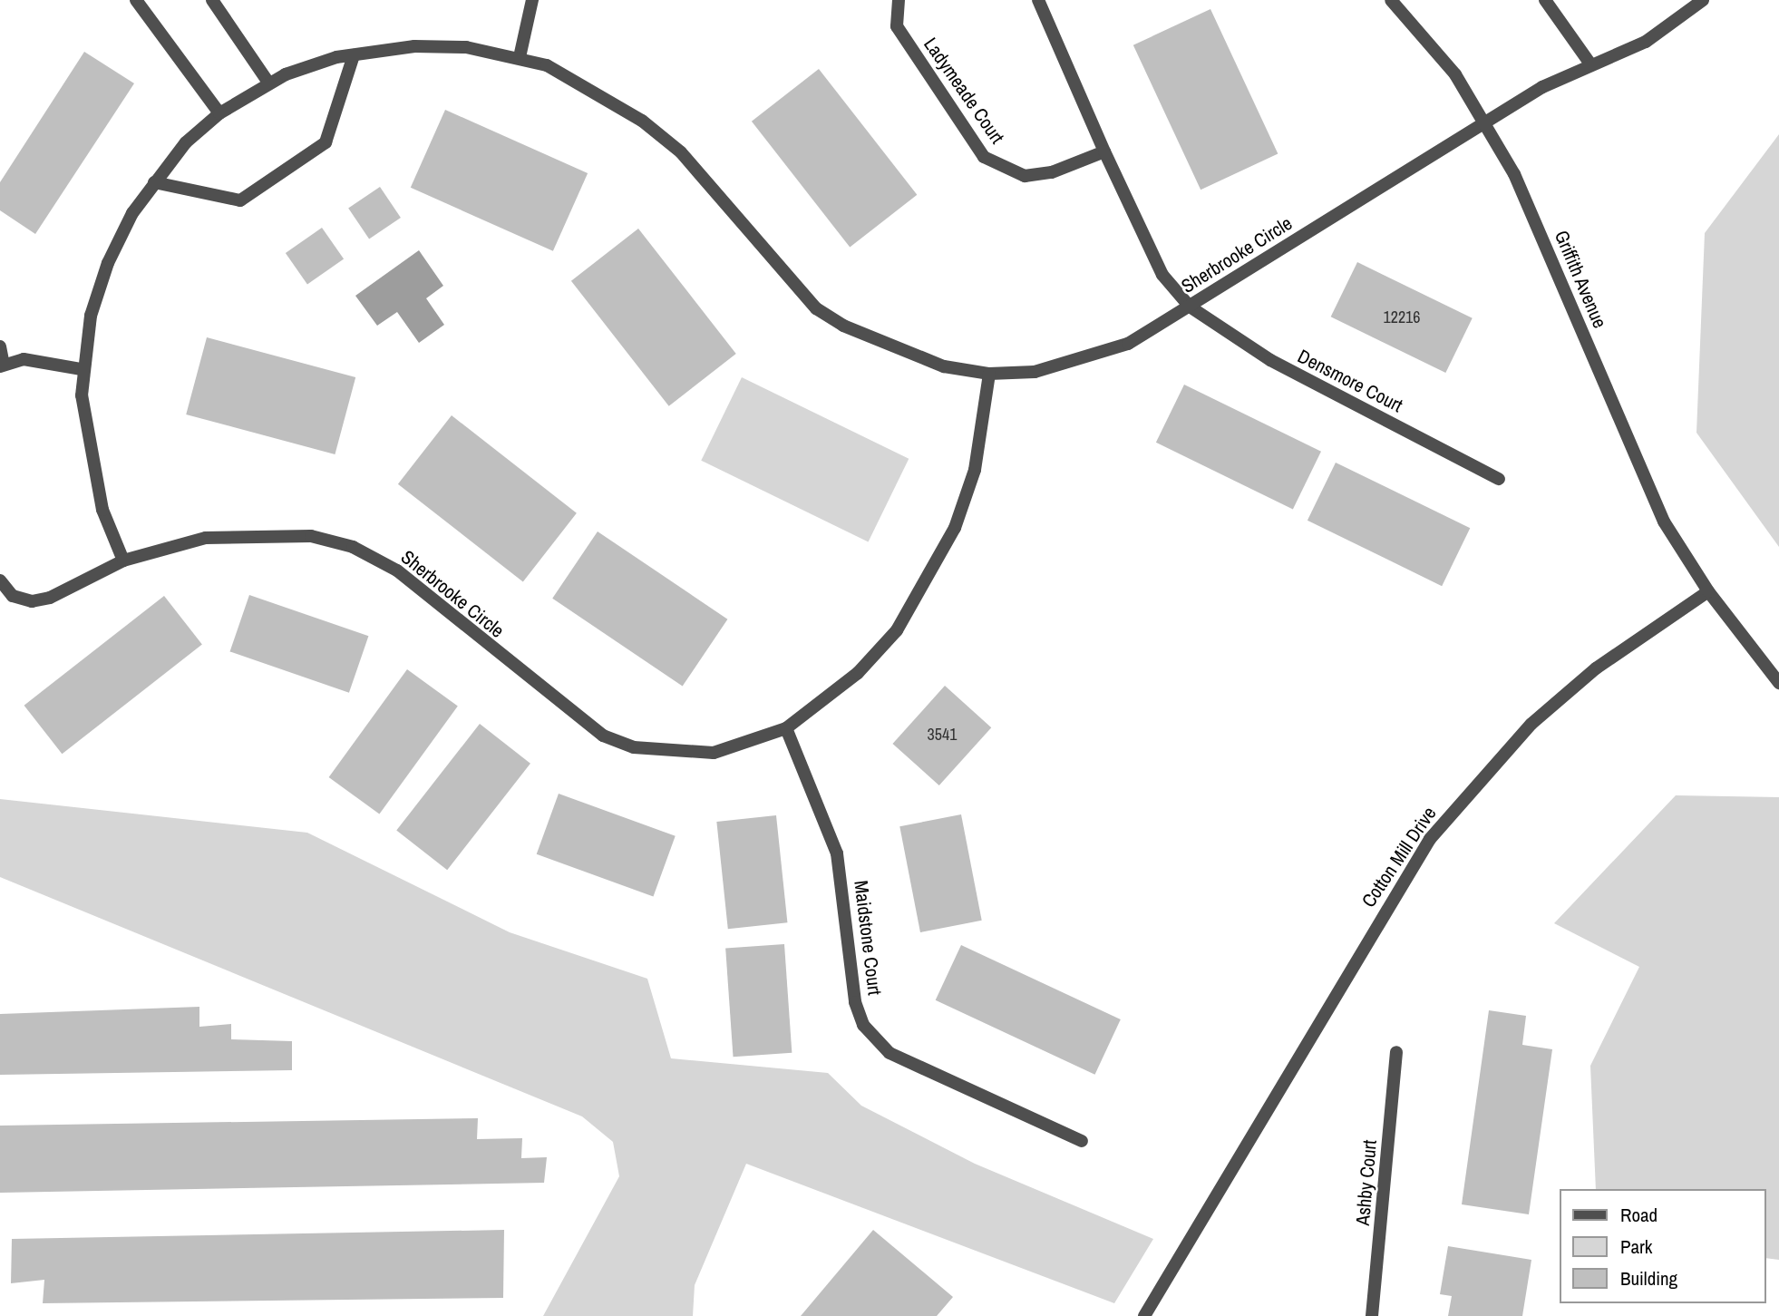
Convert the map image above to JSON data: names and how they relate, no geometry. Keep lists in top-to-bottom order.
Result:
{
  "streets": {
    "street": [
      "Ladymeade Court",
      "Sherbrooke Circle",
      "Griffith Avenue",
      "Densmore Court",
      "Cotton Mill Drive",
      "Maidstone Court",
      "Ashby Court"
    ]
  },
  "crossings": [
    ["Sherbrooke Circle", "Griffith Avenue"],
    ["Sherbrooke Circle", "Densmore Court"],
    ["Sherbrooke Circle", "Maidstone Court"],
    ["Griffith Avenue", "Cotton Mill Drive"]
  ],
  "house_numbers": ["12216", "3541"],
  "legend": ["Road", "Park", "Building"]
}
